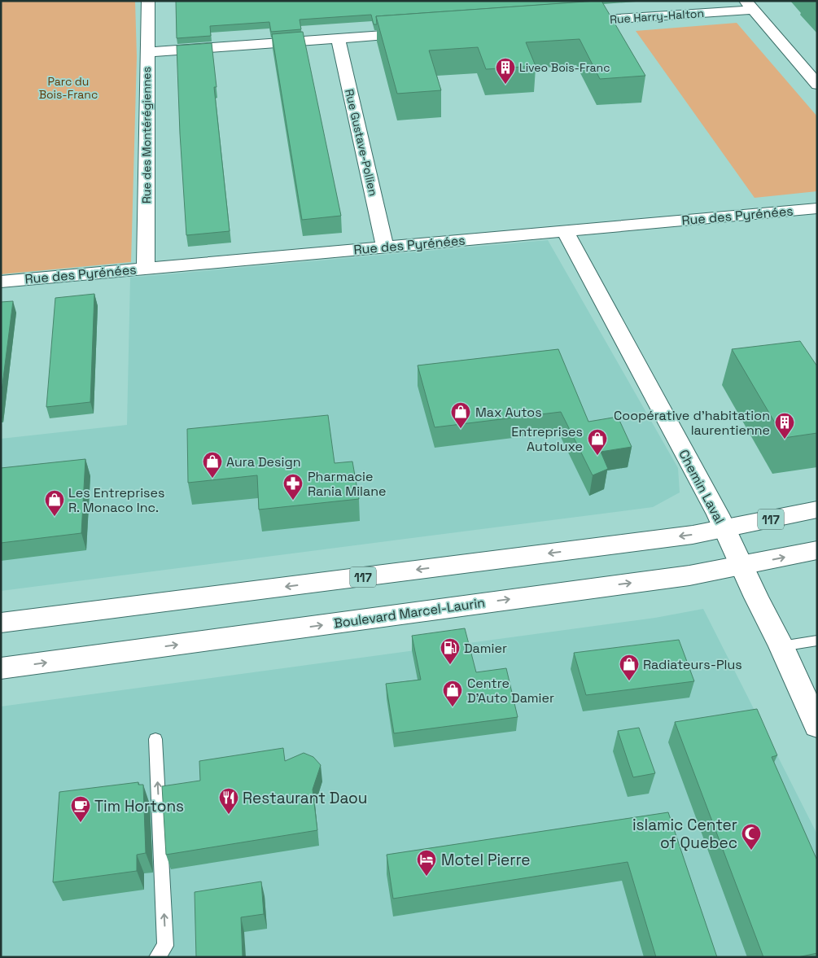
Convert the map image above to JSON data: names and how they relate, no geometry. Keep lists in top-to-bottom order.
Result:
{
  "streets": {
    "street": [
      "Rue Harry-Halton",
      "Rue des Montérégiennes",
      "Rue Gustave-Pollien",
      "Rue des Pyrénées",
      "Chemin Laval",
      "117",
      "Boulevard Marcel-Laurin"
    ]
  },
  "crossings": [
    ["Rue des Montérégiennes", "Rue des Pyrénées"],
    ["Rue Gustave-Pollien", "Rue des Pyrénées"],
    ["Rue des Pyrénées", "Chemin Laval"],
    ["Chemin Laval", "117"],
    ["Chemin Laval", "Boulevard Marcel-Laurin"]
  ],
  "parks": ["Parc du Bois-Franc"],
  "places": {
    "building": ["Liveo Bois-Franc", "Coopérative d’habitation laurentienne"],
    "shop": [
      "Max Autos",
      "Entreprises Autoluxe",
      "Aura Design",
      "Les Entreprises R. Monaco Inc.",
      "Radiateurs-Plus",
      "Centre D'Auto Damier"
    ],
    "pharmacy": ["Pharmacie Rania Milane"],
    "fuel station": ["Damier"],
    "restaurant": ["Restaurant Daou"],
    "cafe": ["Tim Hortons"],
    "mosque": ["islamic Center of Quebec"],
    "hotel": ["Motel Pierre"]
  }
}
